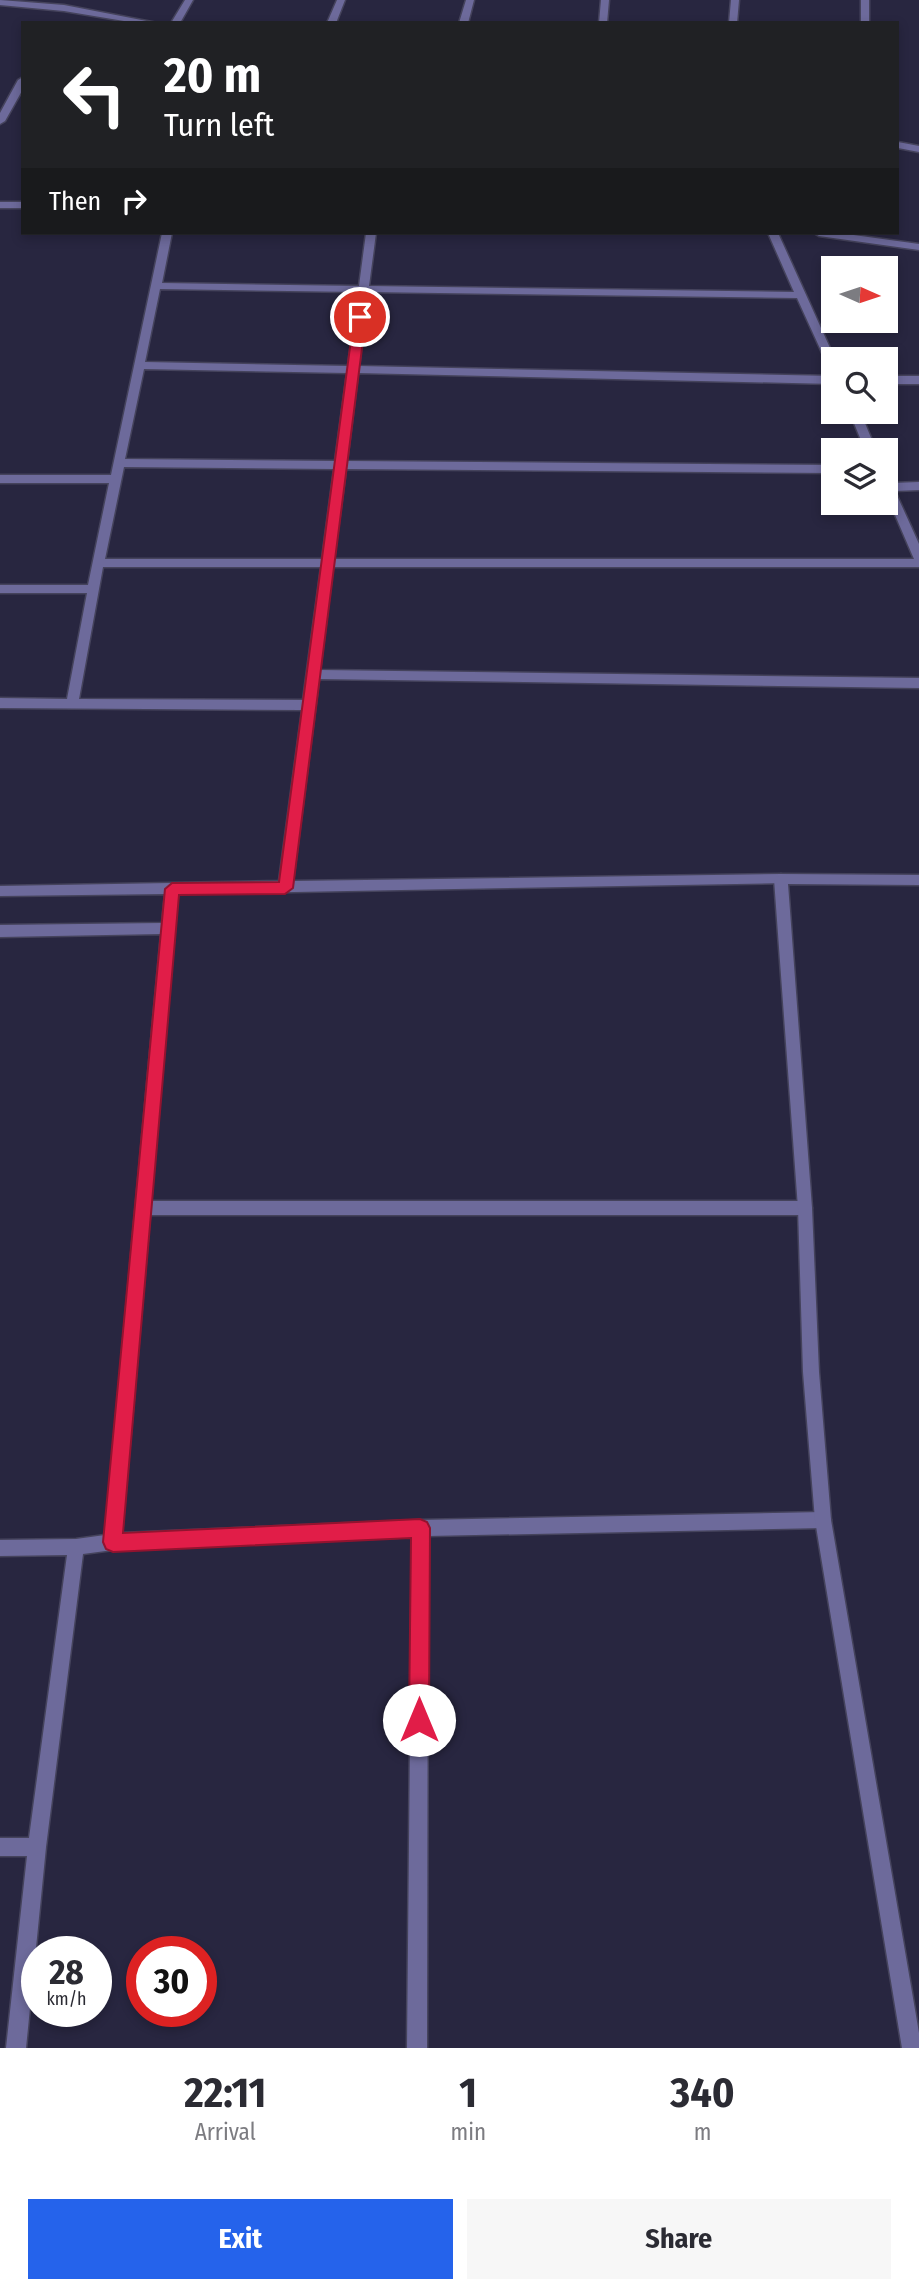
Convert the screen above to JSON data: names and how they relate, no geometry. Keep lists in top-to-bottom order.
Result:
{
  "north": "right",
  "page": {
    "turn": ["20 m", "Turn left"],
    "then": "Then",
    "speed": "28 km/h",
    "limit": "30",
    "eta": [
      "22:11",
      "Arrival",
      "1",
      "min",
      "340",
      "m"
    ],
    "buttons": ["Exit", "Share"]
  }
}
